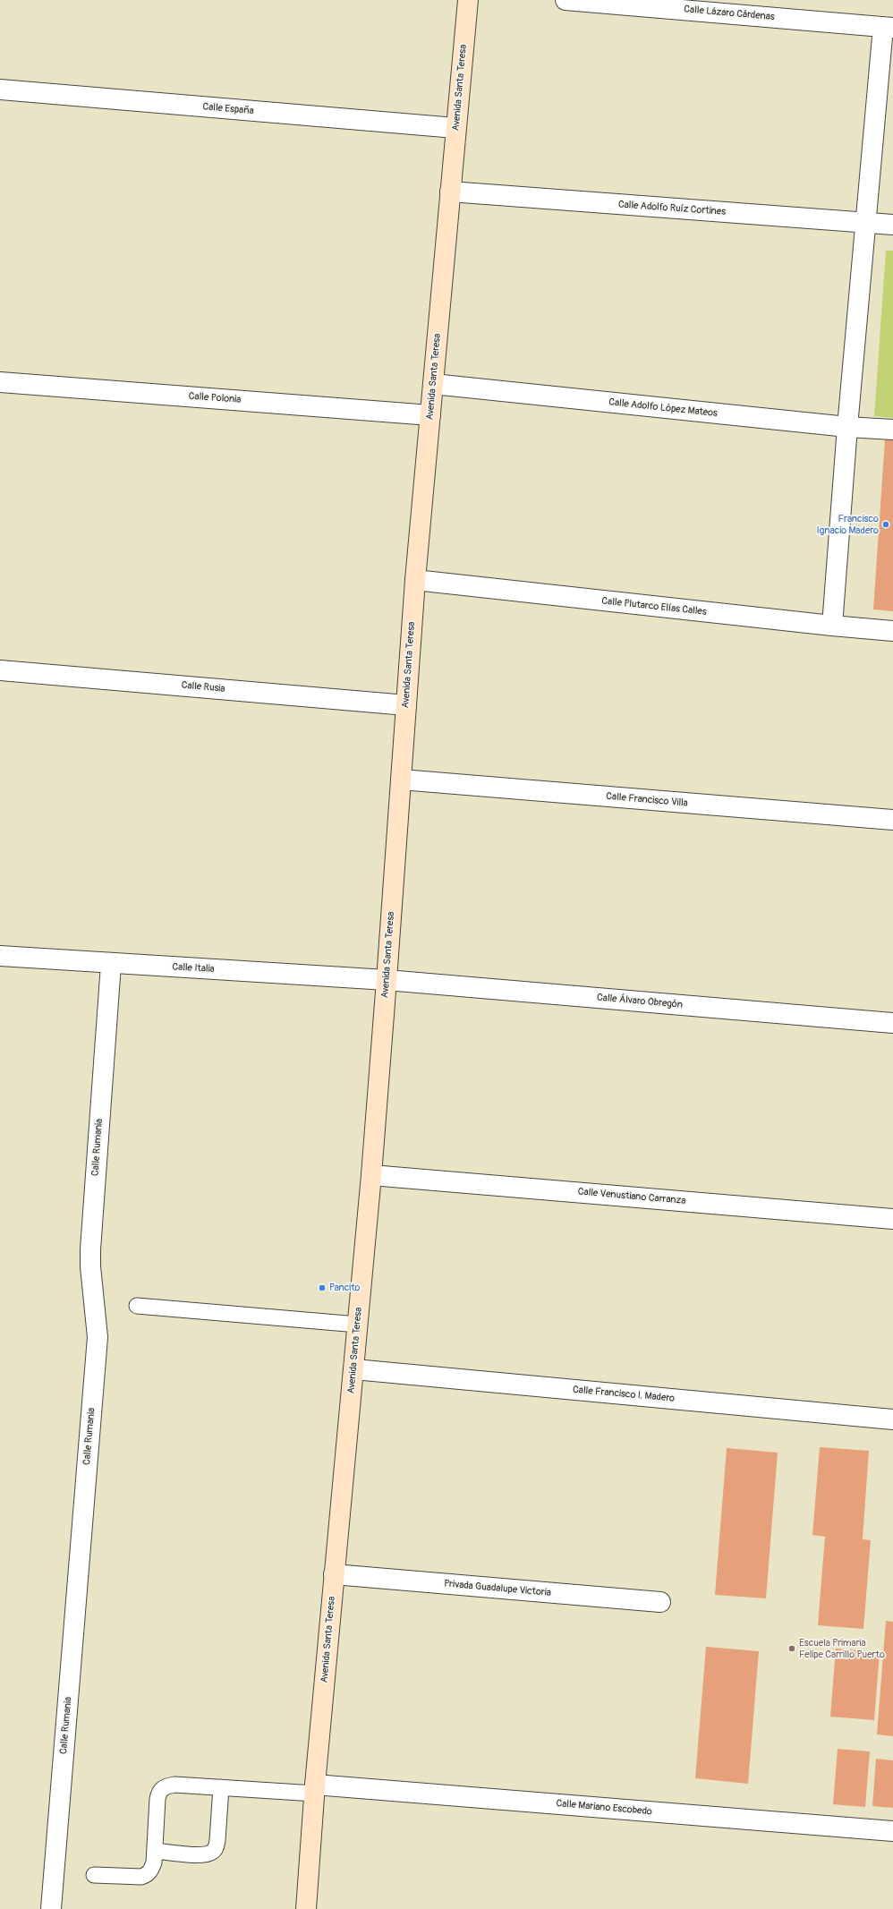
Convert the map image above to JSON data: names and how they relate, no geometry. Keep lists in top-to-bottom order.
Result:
{
  "streets": {
    "street": [
      "Calle Lázaro Cárdenas",
      "Avenida Santa Teresa",
      "Calle España",
      "Calle Adolfo Ruíz Cortines",
      "Calle Polonia",
      "Calle Adolfo López Mateos",
      "Calle Plutarco Elías Calles",
      "Calle Rusia",
      "Calle Francisco Villa",
      "Calle Italia",
      "Calle Álvaro Obregón",
      "Calle Rumania",
      "Calle Venustiano Carranza",
      "Calle Francisco I. Madero",
      "Privada Guadalupe Victoria",
      "Calle Mariano Escobedo"
    ]
  },
  "crossings": [
    ["Avenida Santa Teresa", "Calle España"],
    ["Avenida Santa Teresa", "Calle Adolfo Ruíz Cortines"],
    ["Avenida Santa Teresa", "Calle Polonia"],
    ["Avenida Santa Teresa", "Calle Adolfo López Mateos"],
    ["Avenida Santa Teresa", "Calle Plutarco Elías Calles"],
    ["Avenida Santa Teresa", "Calle Rusia"],
    ["Avenida Santa Teresa", "Calle Francisco Villa"],
    ["Avenida Santa Teresa", "Calle Italia"],
    ["Avenida Santa Teresa", "Calle Álvaro Obregón"],
    ["Avenida Santa Teresa", "Calle Venustiano Carranza"],
    ["Avenida Santa Teresa", "Calle Francisco I. Madero"],
    ["Avenida Santa Teresa", "Privada Guadalupe Victoria"],
    ["Avenida Santa Teresa", "Calle Mariano Escobedo"],
    ["Calle Italia", "Calle Álvaro Obregón"],
    ["Calle Italia", "Calle Rumania"]
  ],
  "places": ["Francisco Ignacio Madero", "Pancito", "Escuela Primaria Felipe Carrillo Puerto"]
}
